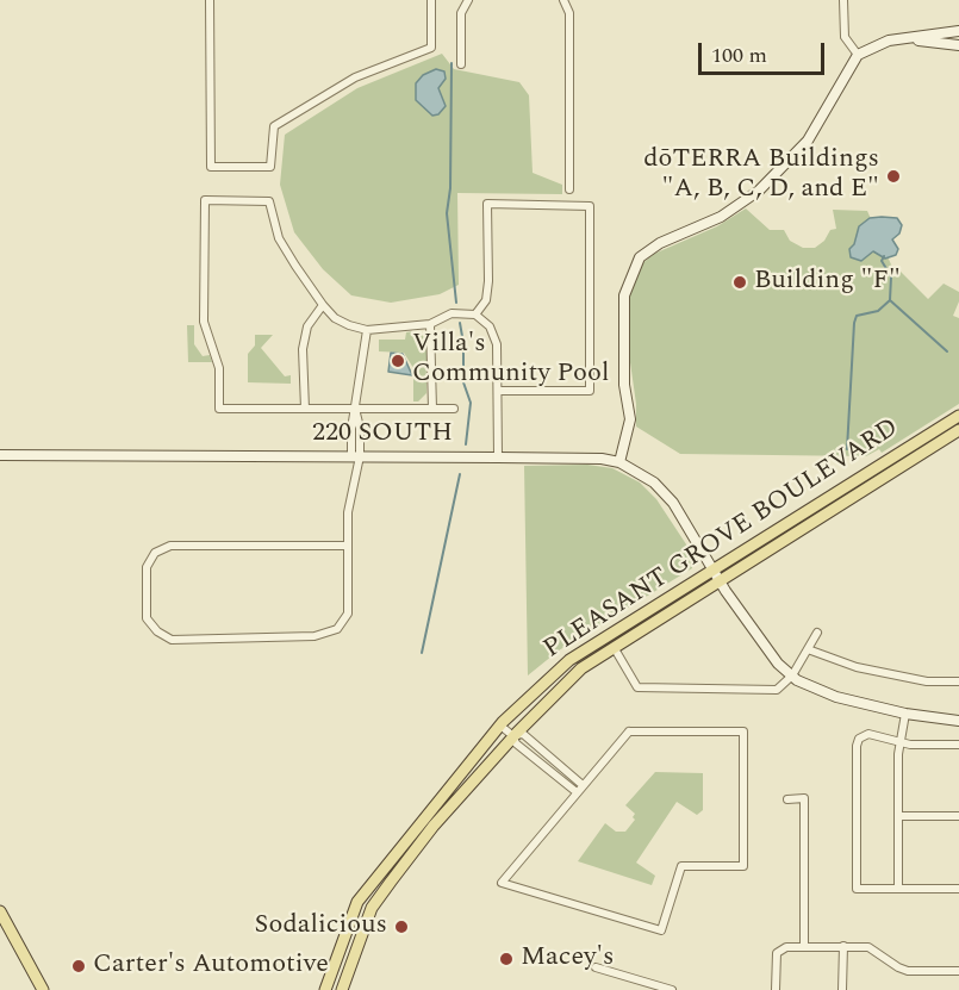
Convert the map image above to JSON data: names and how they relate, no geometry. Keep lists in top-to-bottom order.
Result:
{
  "streets": {
    "main road": ["PLEASANT GROVE BOULEVARD"],
    "street": ["220 SOUTH"]
  },
  "crossings": [
    ["220 SOUTH", "PLEASANT GROVE BOULEVARD"]
  ],
  "places": [
    "dōTERRA Buildings \"A, B, C, D, and E\"",
    "Building \"F\"",
    "Villa's Community Pool",
    "Sodalicious",
    "Macey's",
    "Carter's Automotive"
  ],
  "scale_bar": "100 m"
}
